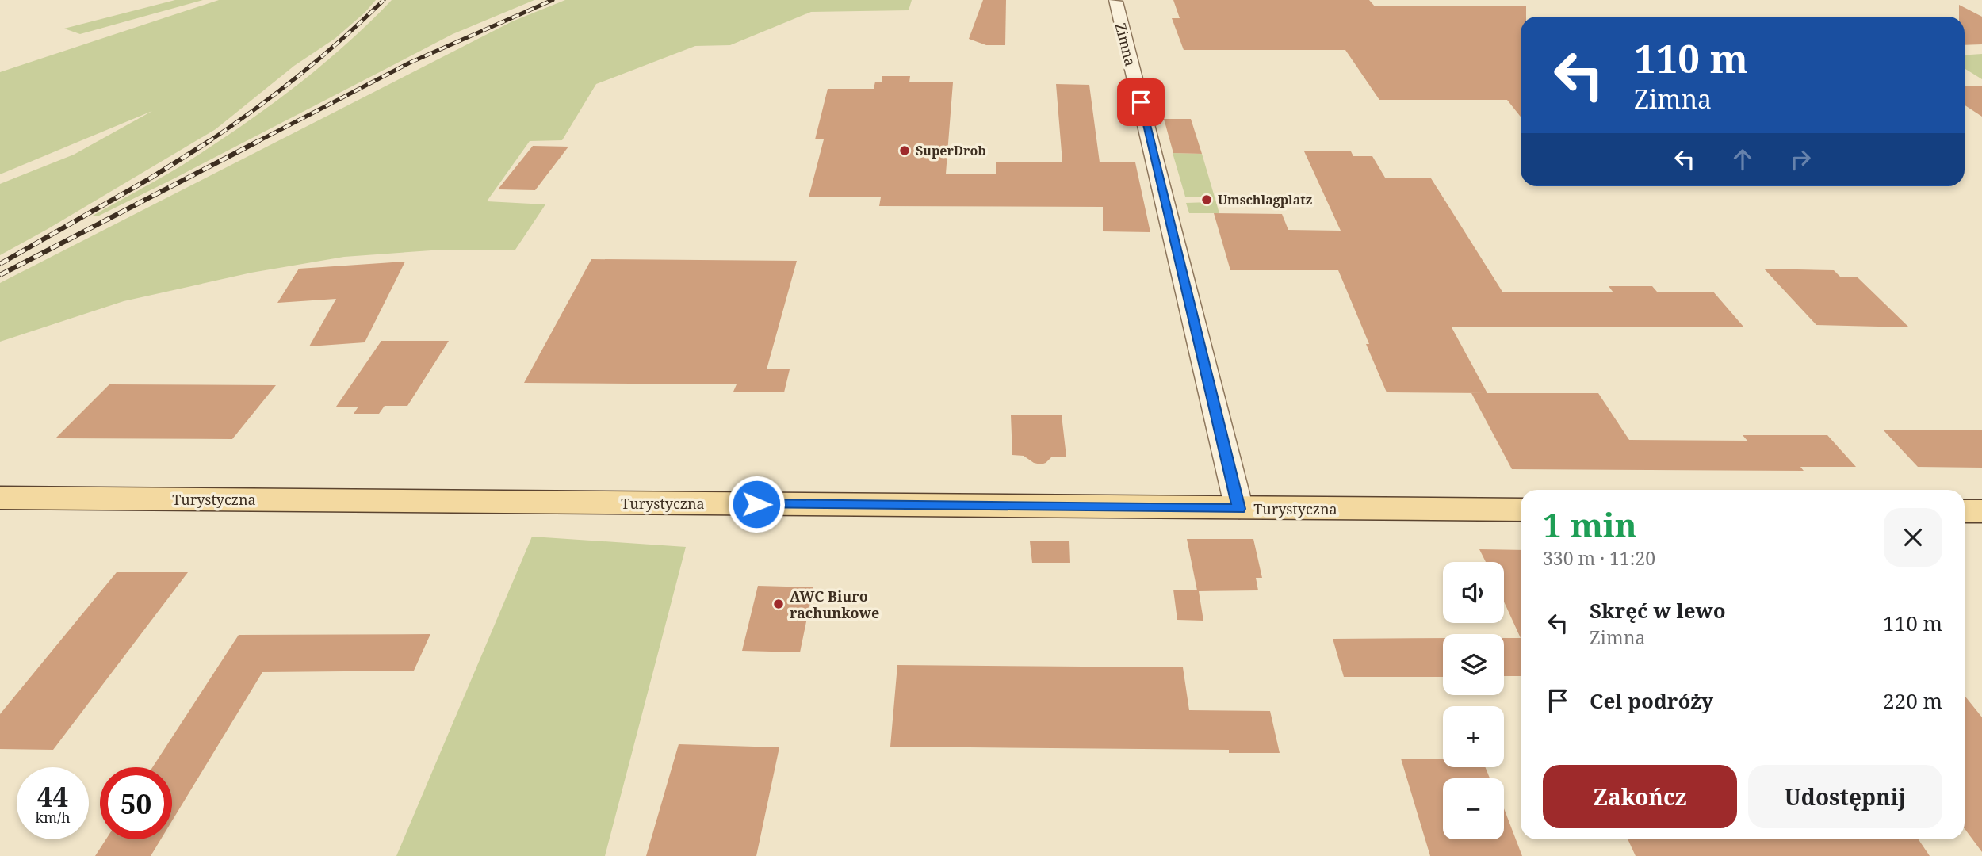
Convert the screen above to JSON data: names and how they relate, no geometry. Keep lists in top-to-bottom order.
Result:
{
  "streets": {
    "main road": ["Turystyczna"],
    "street": ["Zimna"]
  },
  "crossings": [
    ["Zimna", "Turystyczna"]
  ],
  "places": ["SuperDrob", "Umschlagplatz", "AWC Biuro rachunkowe"],
  "page": {
    "turn": ["110 m", "Zimna"],
    "heading": ["1 min", "330 m · 11:20"],
    "map_buttons": ["+", "−"],
    "list": [
      {
        "name": "Skręć w lewo",
        "note": "Zimna",
        "value": "110 m"
      },
      {
        "name": "Cel podróży",
        "value": "220 m"
      }
    ],
    "buttons": ["Zakończ", "Udostępnij"],
    "speed": "44 km/h",
    "limit": "50"
  }
}
